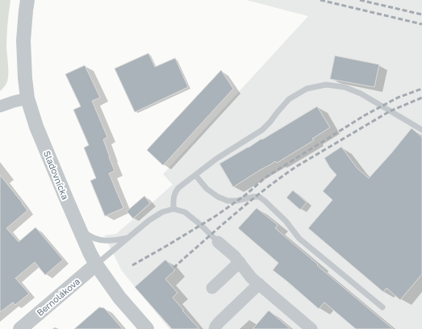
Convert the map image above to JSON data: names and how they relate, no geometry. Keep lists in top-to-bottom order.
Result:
{
  "streets": {
    "street": ["Sladovnícka", "Bernolákova"]
  },
  "crossings": [
    ["Sladovnícka", "Bernolákova"]
  ]
}
